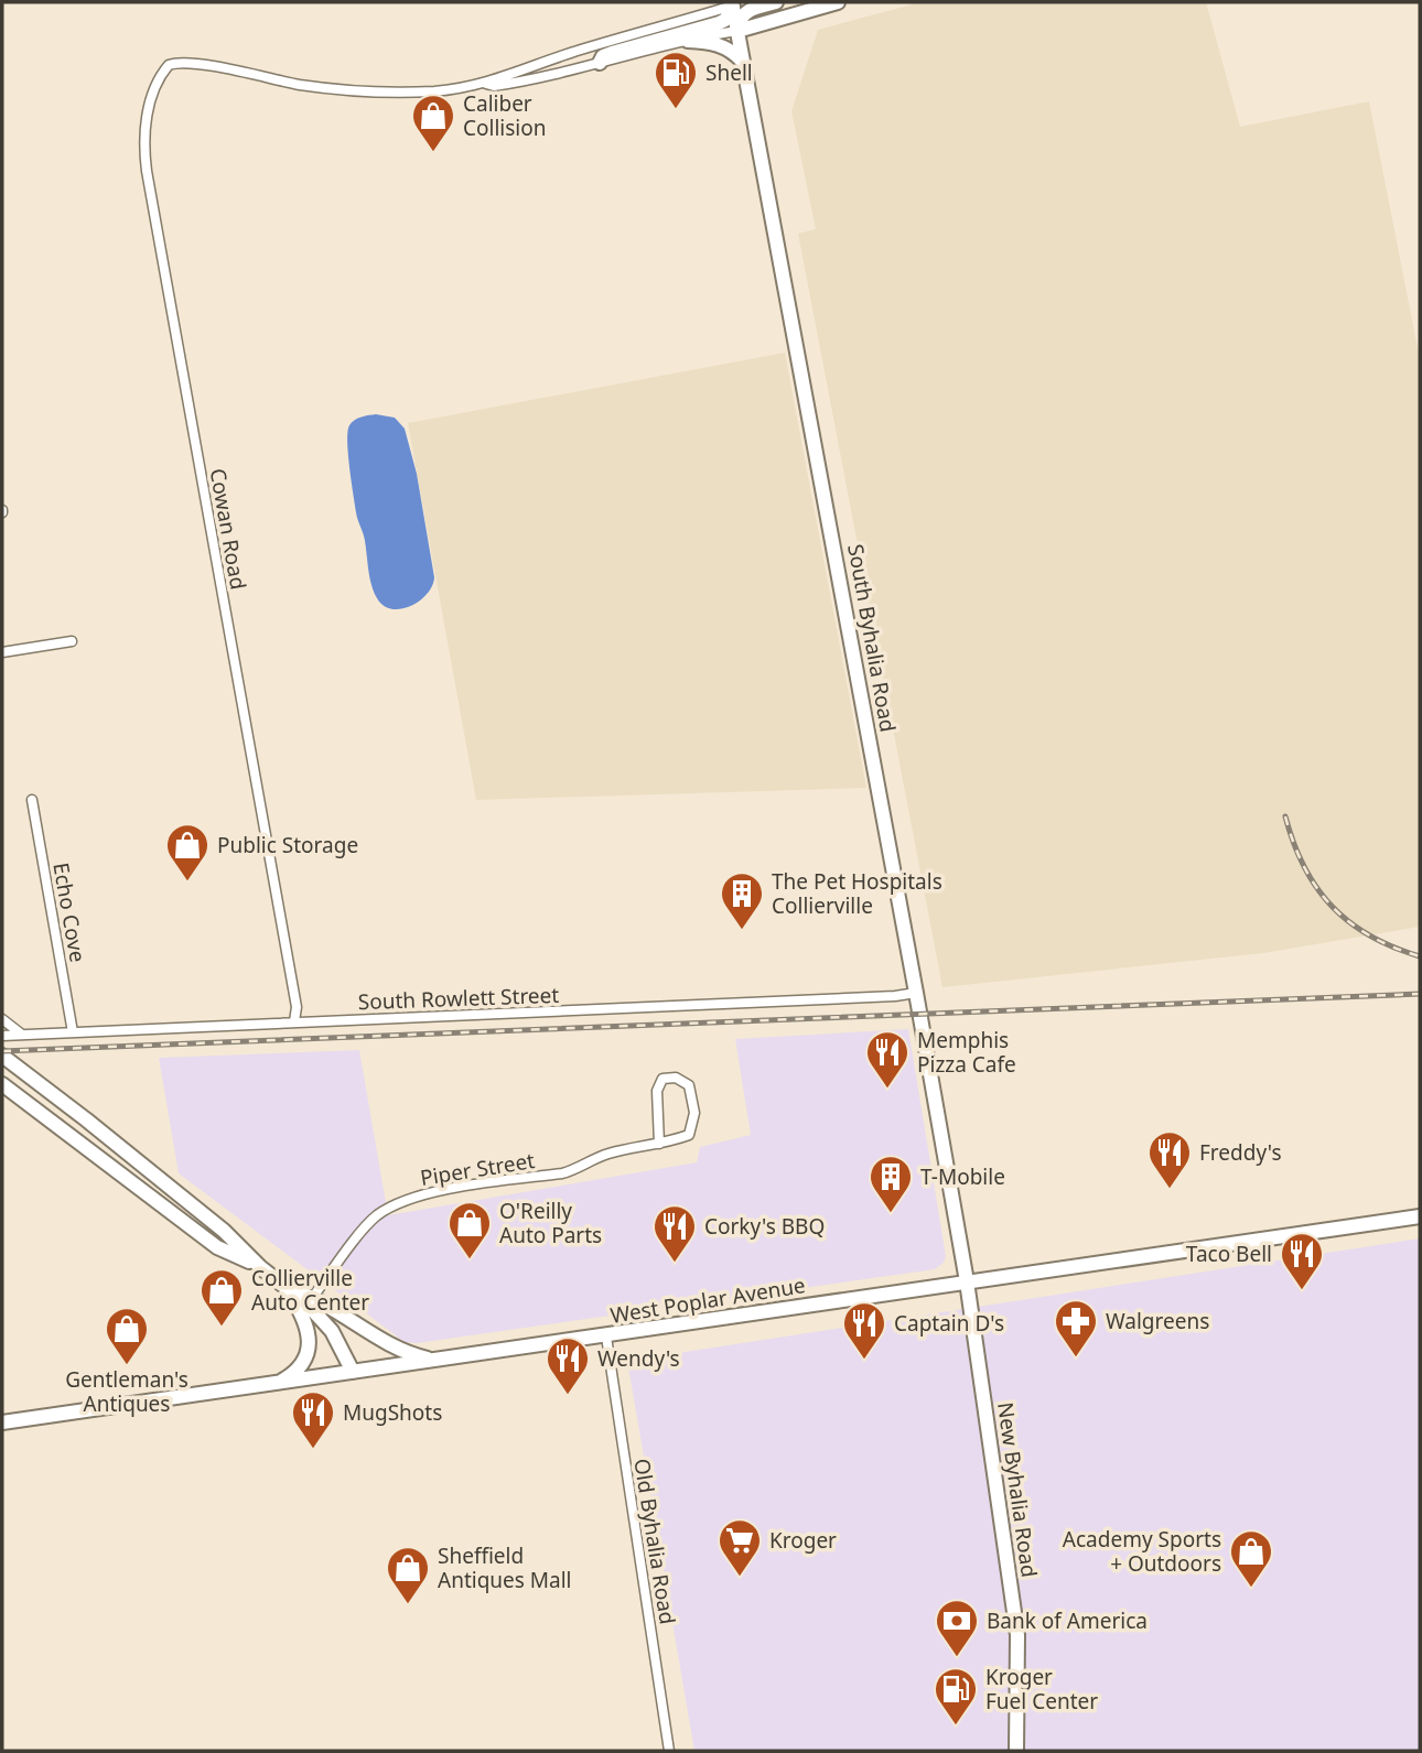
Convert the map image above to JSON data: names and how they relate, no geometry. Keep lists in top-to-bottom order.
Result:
{
  "streets": {
    "main road": ["South Byhalia Road", "West Poplar Avenue", "New Byhalia Road"],
    "street": [
      "Cowan Road",
      "Echo Cove",
      "South Rowlett Street",
      "Piper Street",
      "Old Byhalia Road"
    ]
  },
  "crossings": [
    ["Cowan Road", "South Rowlett Street"],
    ["South Byhalia Road", "South Rowlett Street"],
    ["South Byhalia Road", "West Poplar Avenue"],
    ["South Byhalia Road", "New Byhalia Road"],
    ["Echo Cove", "South Rowlett Street"],
    ["West Poplar Avenue", "New Byhalia Road"],
    ["West Poplar Avenue", "Old Byhalia Road"]
  ],
  "places": {
    "fuel station": ["Shell", "Kroger Fuel Center"],
    "shop": [
      "Caliber Collision",
      "Public Storage",
      "O'Reilly Auto Parts",
      "Collierville Auto Center",
      "Gentleman's Antiques",
      "Academy Sports + Outdoors",
      "Sheffield Antiques Mall"
    ],
    "building": ["The Pet Hospitals Collierville", "T-Mobile"],
    "restaurant": [
      "Memphis Pizza Cafe",
      "Freddy's",
      "Corky's BBQ",
      "Taco Bell",
      "Captain D's",
      "Wendy's",
      "MugShots"
    ],
    "pharmacy": ["Walgreens"],
    "supermarket": ["Kroger"],
    "bank": ["Bank of America"]
  }
}
